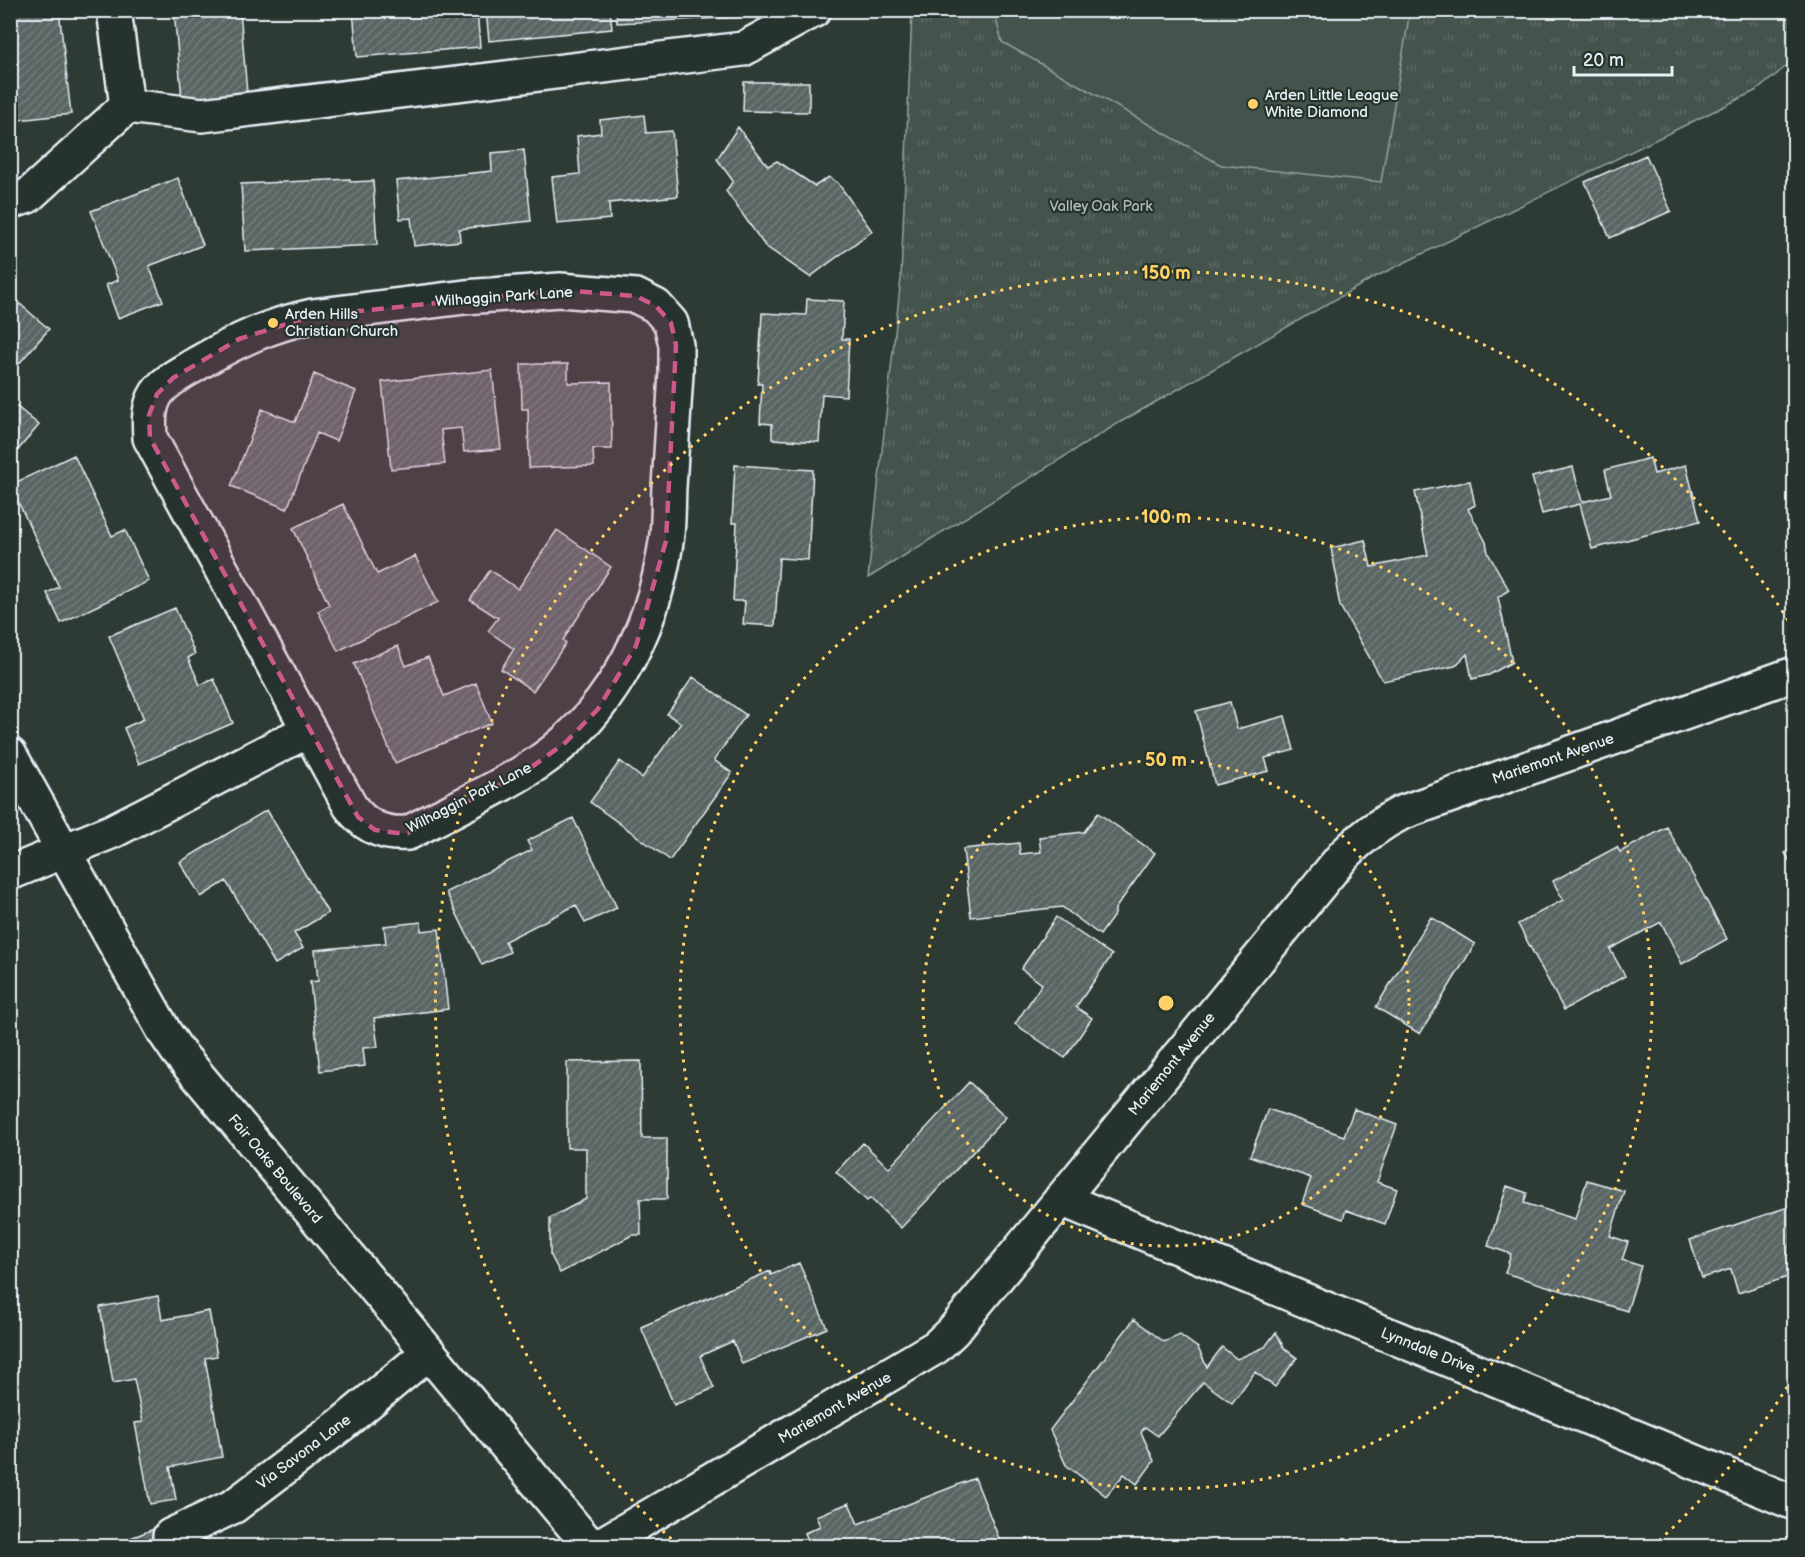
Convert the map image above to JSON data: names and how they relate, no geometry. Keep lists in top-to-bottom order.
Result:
{
  "streets": {
    "street": [
      "Wilhaggin Park Lane",
      "Mariemont Avenue",
      "Fair Oaks Boulevard",
      "Lynndale Drive",
      "Via Savona Lane"
    ]
  },
  "crossings": [
    ["Mariemont Avenue", "Lynndale Drive"],
    ["Fair Oaks Boulevard", "Via Savona Lane"]
  ],
  "parks": ["Valley Oak Park"],
  "places": ["Arden Little League White Diamond", "Arden Hills Christian Church"],
  "scale_bar": "20 m",
  "rings": ["150 m", "100 m", "50 m"]
}
